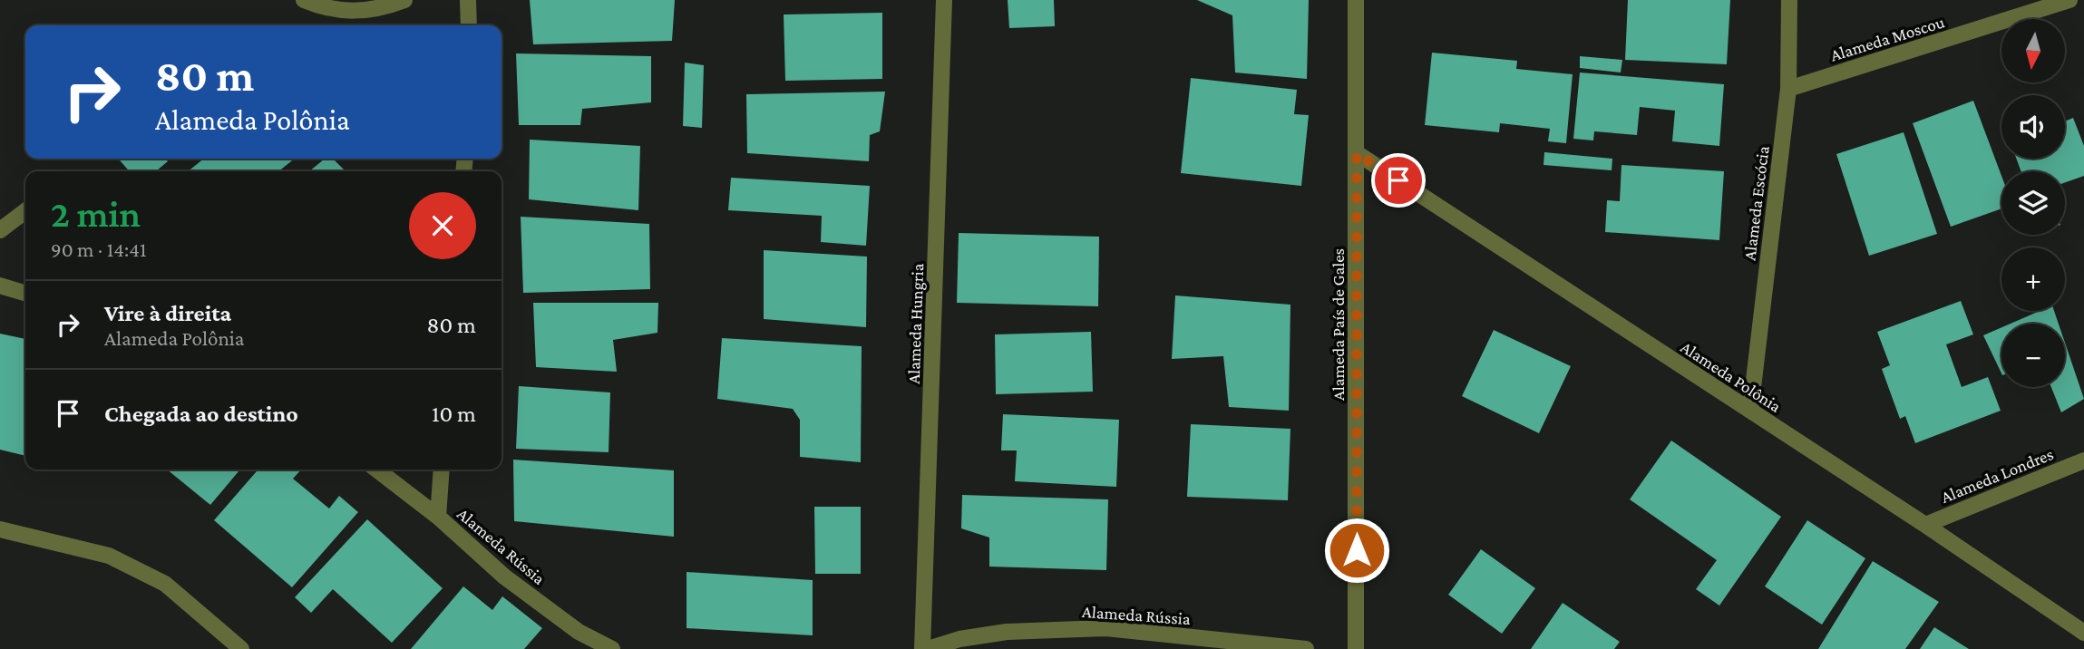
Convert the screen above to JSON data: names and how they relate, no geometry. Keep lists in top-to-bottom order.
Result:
{
  "streets": {
    "street": [
      "Alameda Moscou",
      "Alameda Escócia",
      "Alameda Hungria",
      "Alameda País de Gales",
      "Alameda Polônia",
      "Alameda Londres",
      "Alameda Rússia"
    ]
  },
  "crossings": [
    ["Alameda Moscou", "Alameda Escócia"],
    ["Alameda Escócia", "Alameda Polônia"],
    ["Alameda Hungria", "Alameda Rússia"],
    ["Alameda País de Gales", "Alameda Polônia"],
    ["Alameda Polônia", "Alameda Londres"]
  ],
  "north": "bottom",
  "page": {
    "map_buttons": ["+", "−"],
    "turn": ["80 m", "Alameda Polônia"],
    "heading": ["2 min", "90 m · 14:41"],
    "list": [
      {
        "name": "Vire à direita",
        "note": "Alameda Polônia",
        "value": "80 m"
      },
      {
        "name": "Chegada ao destino",
        "value": "10 m"
      }
    ]
  }
}
